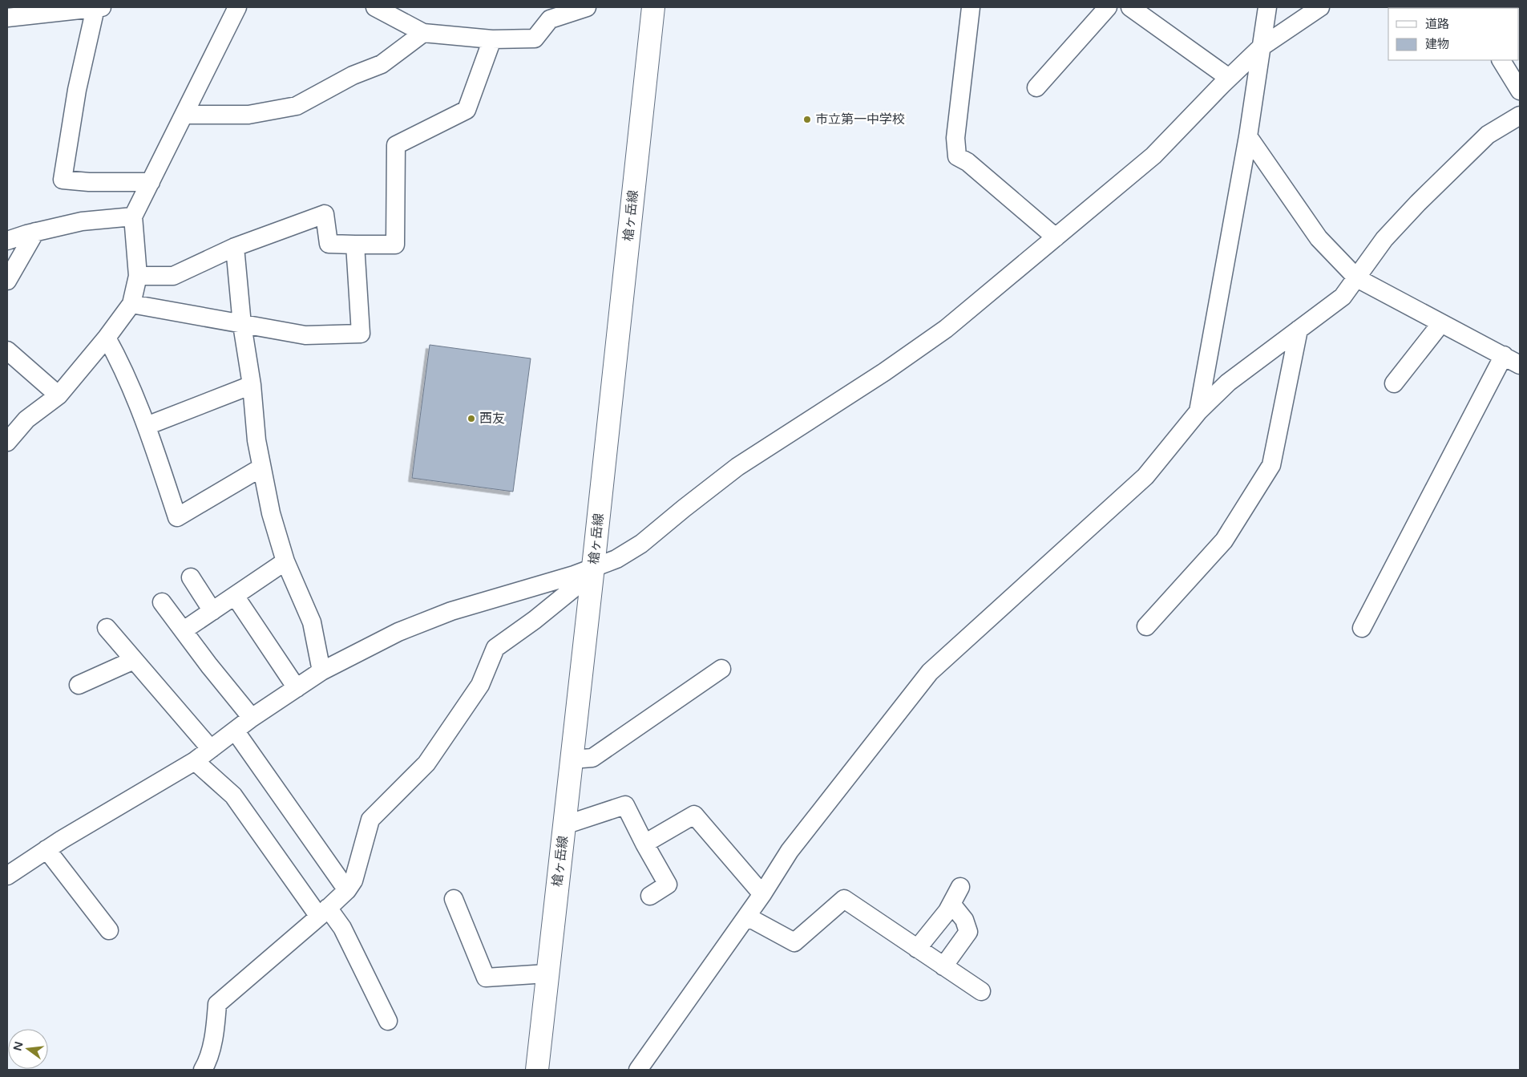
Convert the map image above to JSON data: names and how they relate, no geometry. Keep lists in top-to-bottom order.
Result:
{
  "streets": {
    "main road": ["槍ヶ岳線"]
  },
  "places": ["市立第一中学校", "西友"],
  "legend": ["道路", "建物"],
  "north": "left"
}
